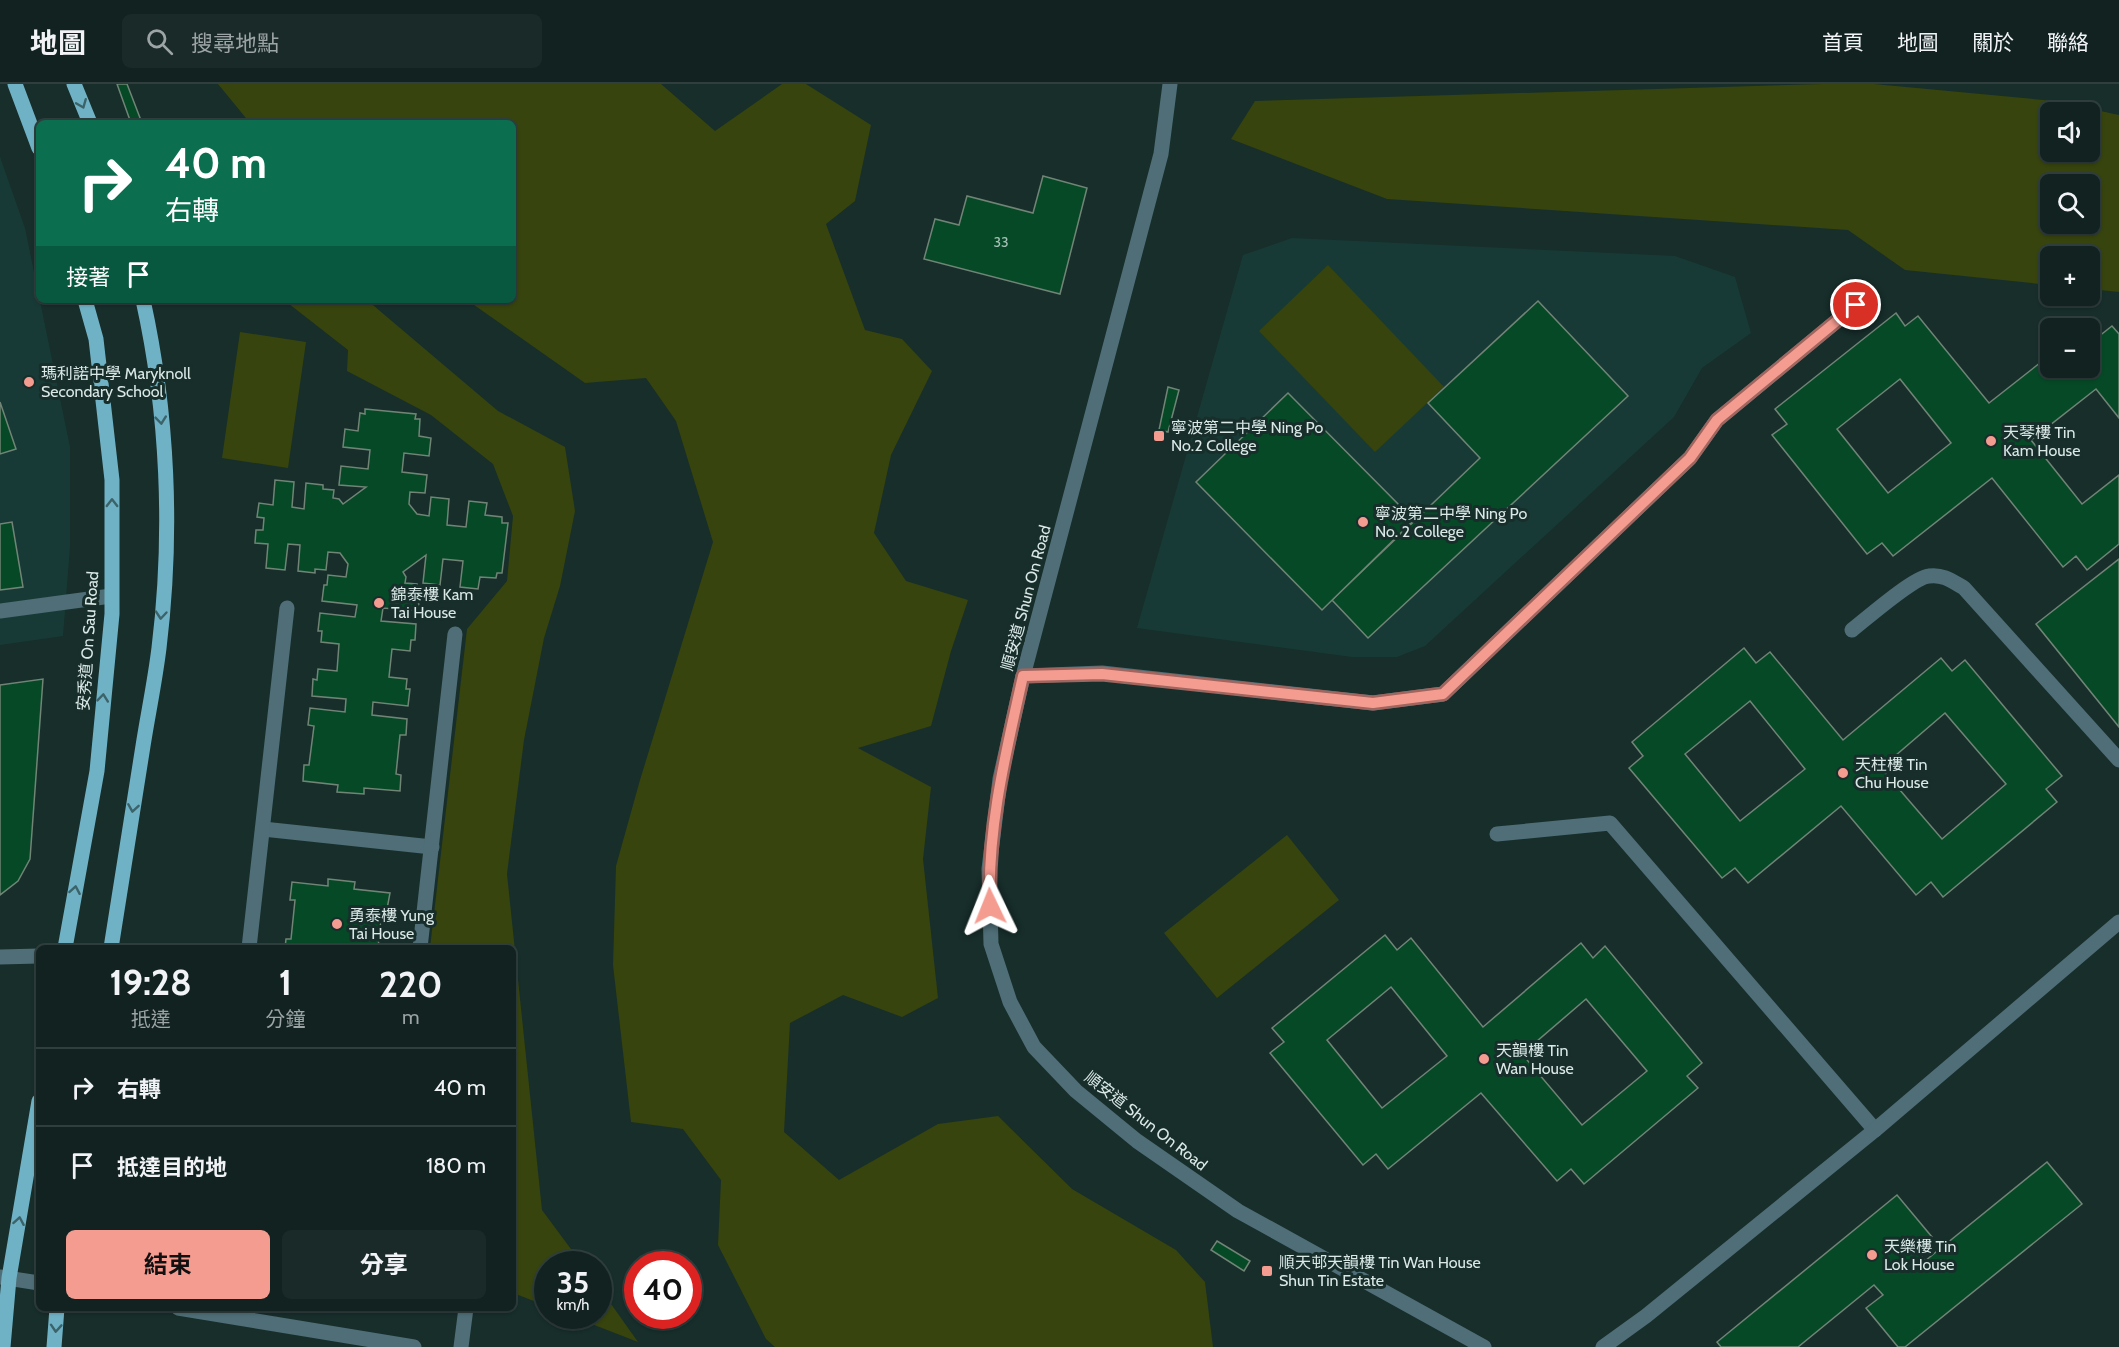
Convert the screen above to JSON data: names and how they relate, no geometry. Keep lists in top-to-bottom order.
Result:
{
  "streets": {
    "main road": ["安秀道 On Sau Road"],
    "street": ["順安道 Shun On Road"]
  },
  "places": {
    "other": [
      "瑪利諾中學 Maryknoll Secondary School",
      "天琴樓 Tin Kam House",
      "寧波第二中學 Ning Po No. 2 College",
      "錦泰樓 Kam Tai House",
      "天柱樓 Tin Chu House",
      "勇泰樓 Yung Tai House",
      "天韻樓 Tin Wan House",
      "天樂樓 Tin Lok House"
    ],
    "transit": ["寧波第二中學 Ning Po No.2 College", "順天邨天韻樓 Tin Wan House Shun Tin Estate"]
  },
  "house_numbers": ["33"],
  "page": {
    "header": "地圖",
    "search": "搜尋地點",
    "nav": [
      "首頁",
      "地圖",
      "關於",
      "聯絡"
    ],
    "map_buttons": ["+", "−"],
    "turn": ["40 m", "右轉"],
    "then": "接著",
    "eta": [
      "19:28",
      "抵達",
      "1",
      "分鐘",
      "220",
      "m"
    ],
    "list": [
      {
        "name": "右轉",
        "value": "40 m"
      },
      {
        "name": "抵達目的地",
        "value": "180 m"
      }
    ],
    "buttons": ["結束", "分享"],
    "speed": "35 km/h",
    "limit": "40"
  }
}
